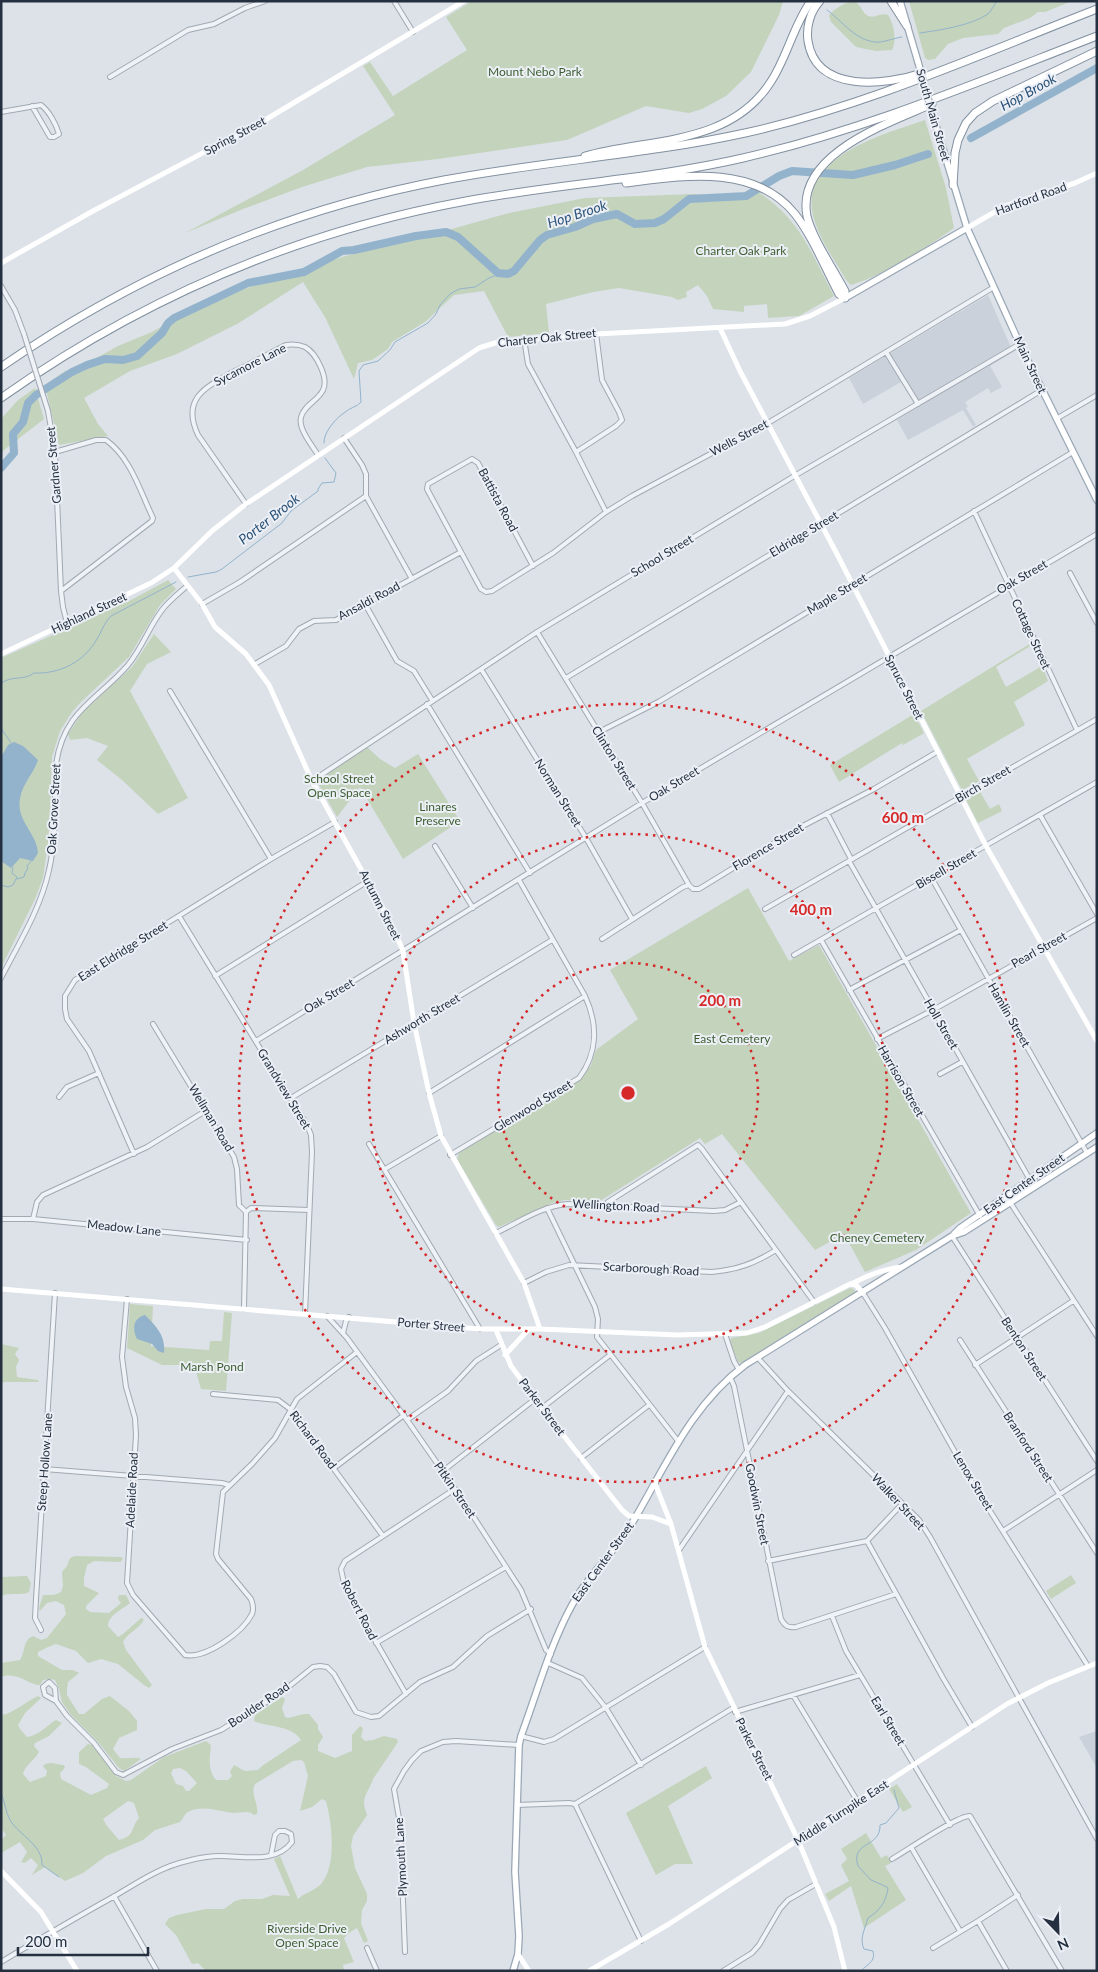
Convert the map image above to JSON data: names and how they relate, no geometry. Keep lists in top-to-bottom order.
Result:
{
  "streets": {
    "main road": [
      "South Main Street",
      "Charter Oak Street",
      "Main Street",
      "East Center Street"
    ],
    "street": [
      "Spring Street",
      "Hartford Road",
      "Sycamore Lane",
      "Wells Street",
      "Gardner Street",
      "Battista Road",
      "Eldridge Street",
      "School Street",
      "Oak Street",
      "Maple Street",
      "Ansaldi Road",
      "Highland Street",
      "Cottage Street",
      "Spruce Street",
      "Clinton Street",
      "Birch Street",
      "Norman Street",
      "Oak Grove Street",
      "Florence Street",
      "Bissell Street",
      "Autumn Street",
      "Pearl Street",
      "East Eldridge Street",
      "Hamlin Street",
      "Ashworth Street",
      "Holl Street",
      "Harrison Street",
      "Grandview Street",
      "Glenwood Street",
      "Wellman Road",
      "Wellington Road",
      "Meadow Lane",
      "Scarborough Road",
      "Porter Street",
      "Benton Street",
      "Parker Street",
      "Richard Road",
      "Branford Street",
      "Steep Hollow Lane",
      "Lenox Street",
      "Adelaide Road",
      "Pitkin Street",
      "Walker Street",
      "Goodwin Street",
      "Robert Road",
      "Boulder Road",
      "Earl Street",
      "Middle Turnpike East",
      "Plymouth Lane"
    ]
  },
  "crossings": [
    ["South Main Street", "Hartford Road"],
    ["South Main Street", "Charter Oak Street"],
    ["South Main Street", "Main Street"],
    ["Hartford Road", "Charter Oak Street"],
    ["Hartford Road", "Main Street"],
    ["Charter Oak Street", "Sycamore Lane"],
    ["Charter Oak Street", "Main Street"],
    ["Charter Oak Street", "Highland Street"],
    ["Charter Oak Street", "Spruce Street"],
    ["Charter Oak Street", "Autumn Street"],
    ["Main Street", "Wells Street"],
    ["Main Street", "Eldridge Street"],
    ["Main Street", "School Street"],
    ["Main Street", "Maple Street"],
    ["Wells Street", "Battista Road"],
    ["Wells Street", "Spruce Street"],
    ["Gardner Street", "Highland Street"],
    ["Battista Road", "Ansaldi Road"],
    ["Eldridge Street", "Spruce Street"],
    ["Eldridge Street", "Clinton Street"],
    ["School Street", "Spruce Street"],
    ["School Street", "Clinton Street"],
    ["School Street", "Norman Street"],
    ["School Street", "Autumn Street"],
    ["Oak Street", "Cottage Street"],
    ["Oak Street", "Spruce Street"],
    ["Oak Street", "Clinton Street"],
    ["Oak Street", "Norman Street"],
    ["Oak Street", "Autumn Street"],
    ["Oak Street", "Grandview Street"],
    ["Oak Street", "Glenwood Street"],
    ["Maple Street", "Cottage Street"],
    ["Maple Street", "Spruce Street"],
    ["Maple Street", "Clinton Street"],
    ["Ansaldi Road", "Autumn Street"],
    ["Highland Street", "Autumn Street"],
    ["Cottage Street", "Birch Street"],
    ["Spruce Street", "Birch Street"],
    ["Spruce Street", "Florence Street"],
    ["Spruce Street", "Bissell Street"],
    ["Spruce Street", "Pearl Street"],
    ["Clinton Street", "Florence Street"],
    ["Birch Street", "Holl Street"],
    ["Norman Street", "Florence Street"],
    ["Oak Grove Street", "Autumn Street"],
    ["Florence Street", "Holl Street"],
    ["Bissell Street", "Hamlin Street"],
    ["Bissell Street", "Holl Street"],
    ["Bissell Street", "Harrison Street"],
    ["Autumn Street", "East Eldridge Street"],
    ["Autumn Street", "Ashworth Street"],
    ["Autumn Street", "Glenwood Street"],
    ["Autumn Street", "Wellington Road"],
    ["Autumn Street", "Scarborough Road"],
    ["Autumn Street", "Porter Street"],
    ["Pearl Street", "Hamlin Street"],
    ["Pearl Street", "Holl Street"],
    ["Pearl Street", "Harrison Street"],
    ["East Eldridge Street", "Grandview Street"],
    ["Hamlin Street", "East Center Street"],
    ["Ashworth Street", "Grandview Street"],
    ["Ashworth Street", "Glenwood Street"],
    ["Holl Street", "East Center Street"],
    ["Harrison Street", "East Center Street"],
    ["Grandview Street", "Porter Street"],
    ["Wellman Road", "Meadow Lane"],
    ["Wellman Road", "Porter Street"],
    ["East Center Street", "Porter Street"],
    ["East Center Street", "Benton Street"],
    ["East Center Street", "Parker Street"],
    ["East Center Street", "Lenox Street"],
    ["East Center Street", "Pitkin Street"],
    ["East Center Street", "Walker Street"],
    ["East Center Street", "Goodwin Street"],
    ["East Center Street", "Plymouth Lane"],
    ["Porter Street", "Parker Street"],
    ["Porter Street", "Steep Hollow Lane"],
    ["Porter Street", "Adelaide Road"],
    ["Porter Street", "Pitkin Street"],
    ["Parker Street", "Middle Turnpike East"],
    ["Richard Road", "Robert Road"],
    ["Lenox Street", "Middle Turnpike East"],
    ["Pitkin Street", "Robert Road"],
    ["Pitkin Street", "Boulder Road"],
    ["Walker Street", "Middle Turnpike East"],
    ["Goodwin Street", "Earl Street"],
    ["Robert Road", "Boulder Road"],
    ["Earl Street", "Middle Turnpike East"]
  ],
  "water": ["Hop Brook", "Porter Brook"],
  "parks": [
    "Mount Nebo Park",
    "Charter Oak Park",
    "School Street Open Space",
    "Linares Preserve",
    "East Cemetery",
    "Cheney Cemetery",
    "Marsh Pond",
    "Riverside Drive Open Space"
  ],
  "scale_bar": "200 m",
  "north": "bottom right",
  "rings": ["600 m", "400 m", "200 m"]
}
